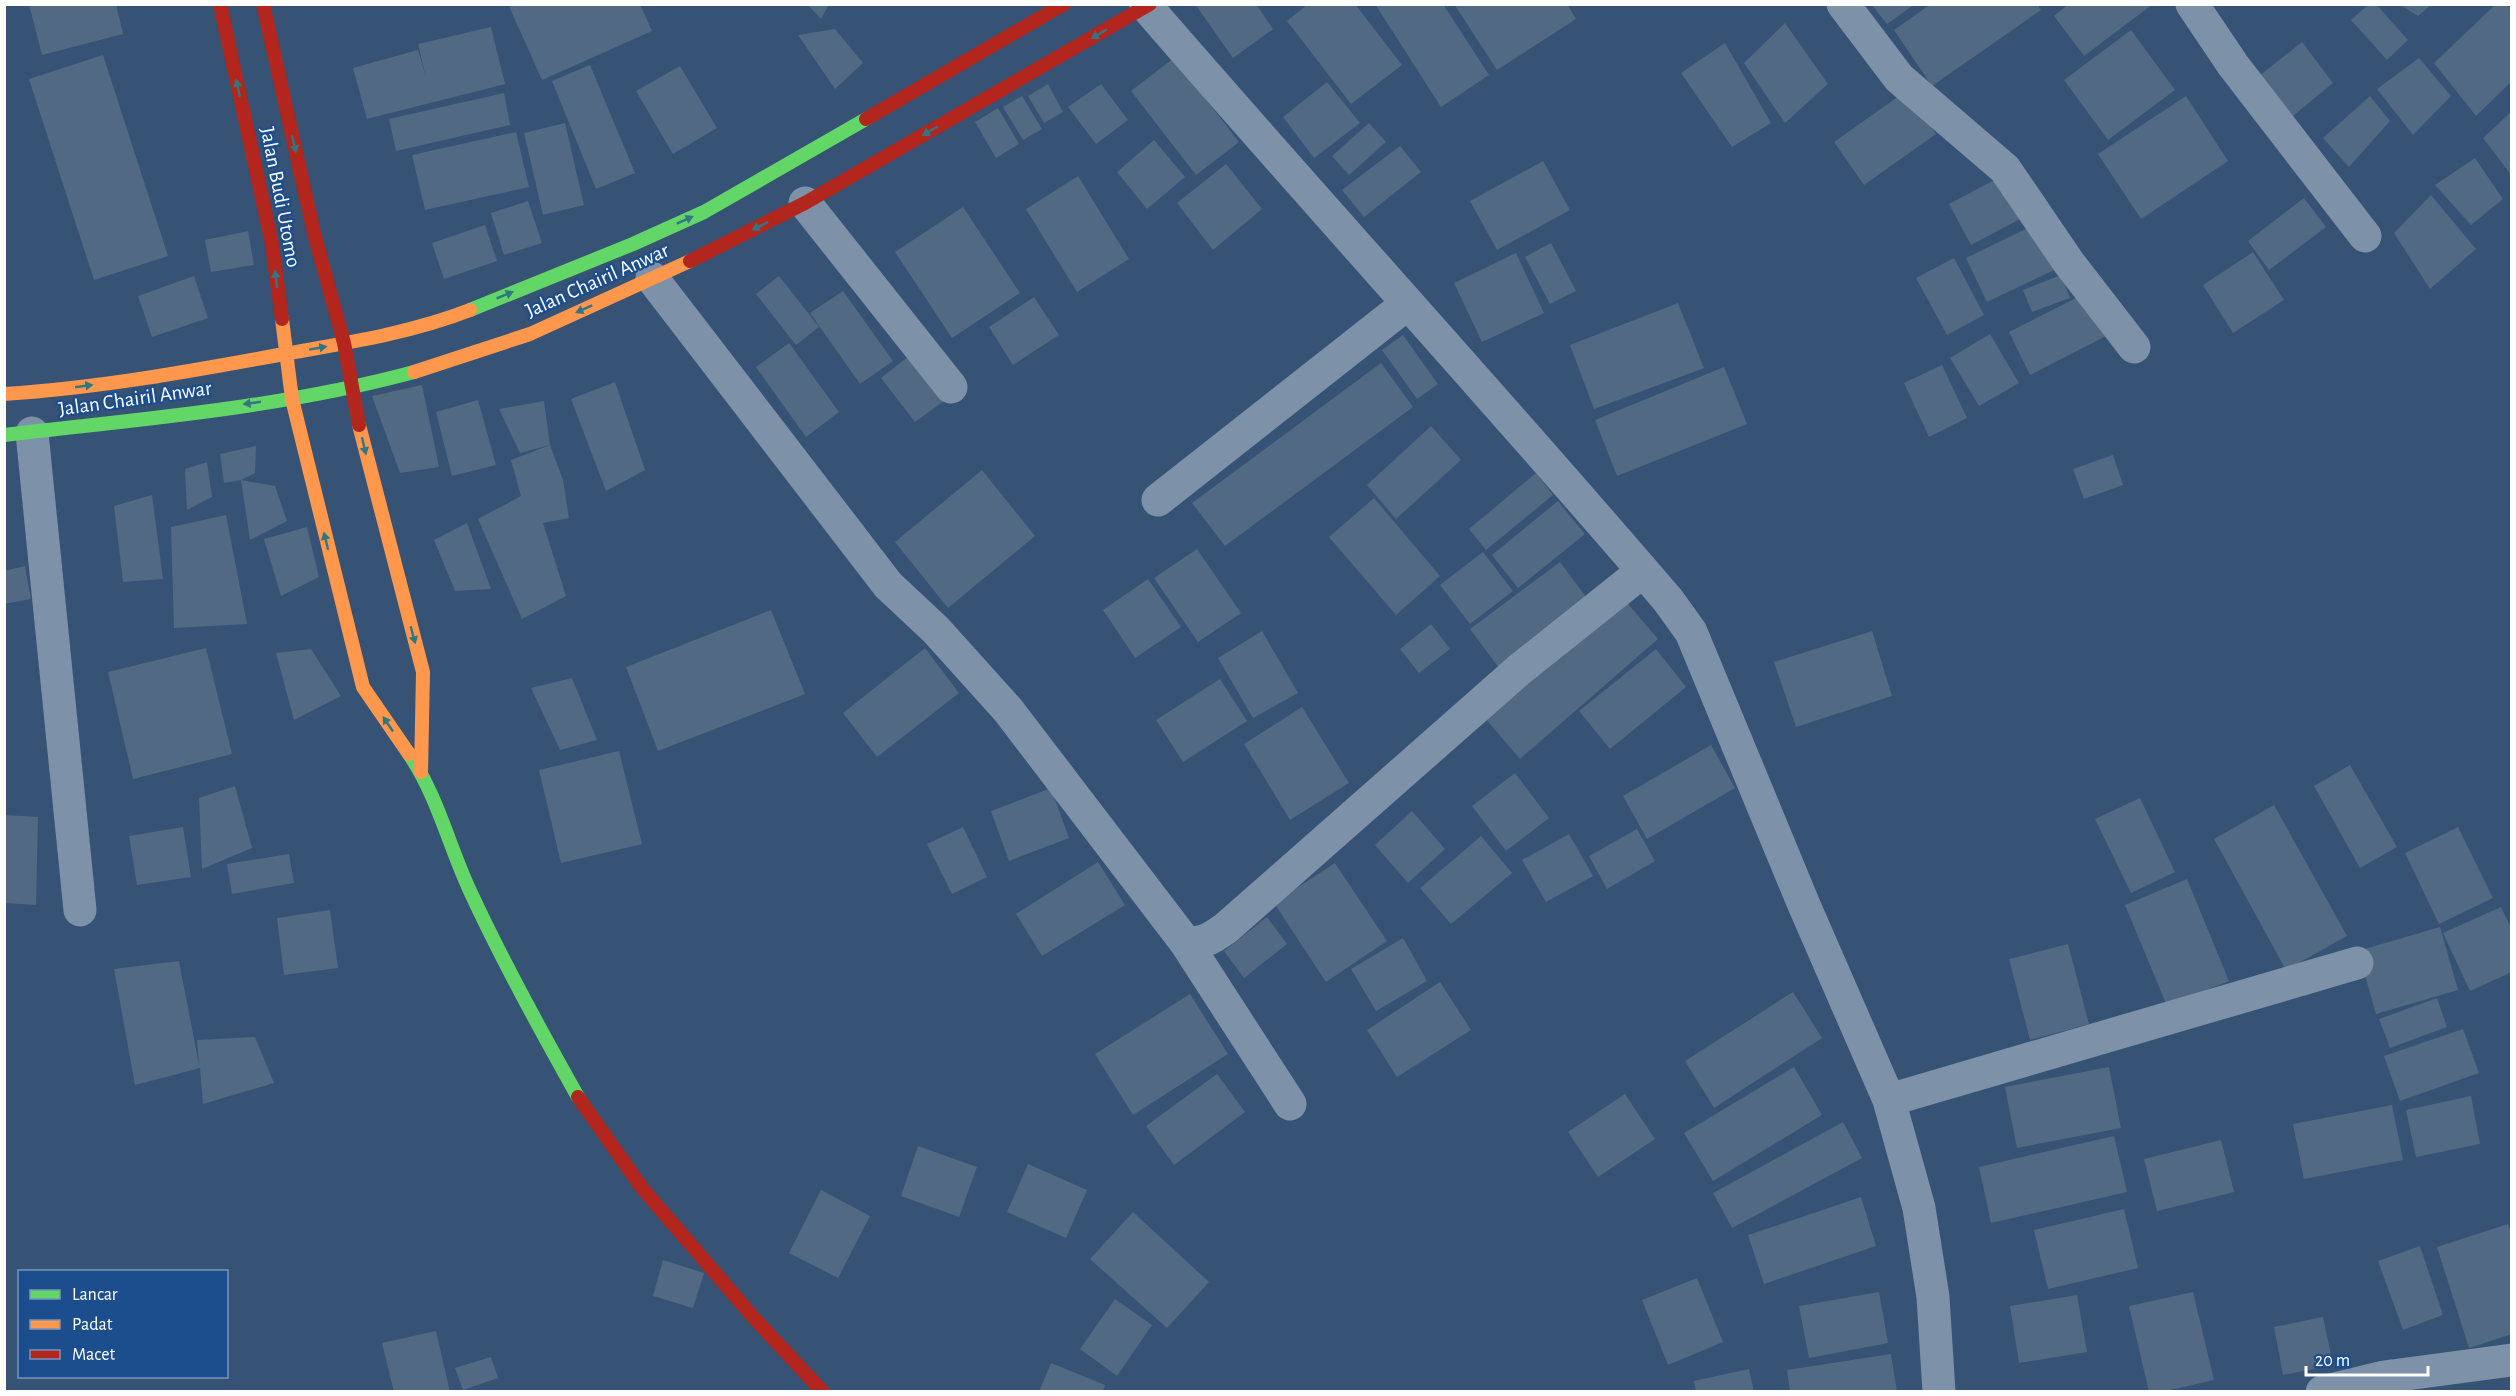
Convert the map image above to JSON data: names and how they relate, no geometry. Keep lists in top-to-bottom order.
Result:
{
  "streets": {
    "main road": ["Jalan Budi Utomo", "Jalan Chairil Anwar"]
  },
  "crossings": [
    ["Jalan Budi Utomo", "Jalan Chairil Anwar"]
  ],
  "legend": ["Lancar", "Padat", "Macet"],
  "scale_bar": "20 m"
}
